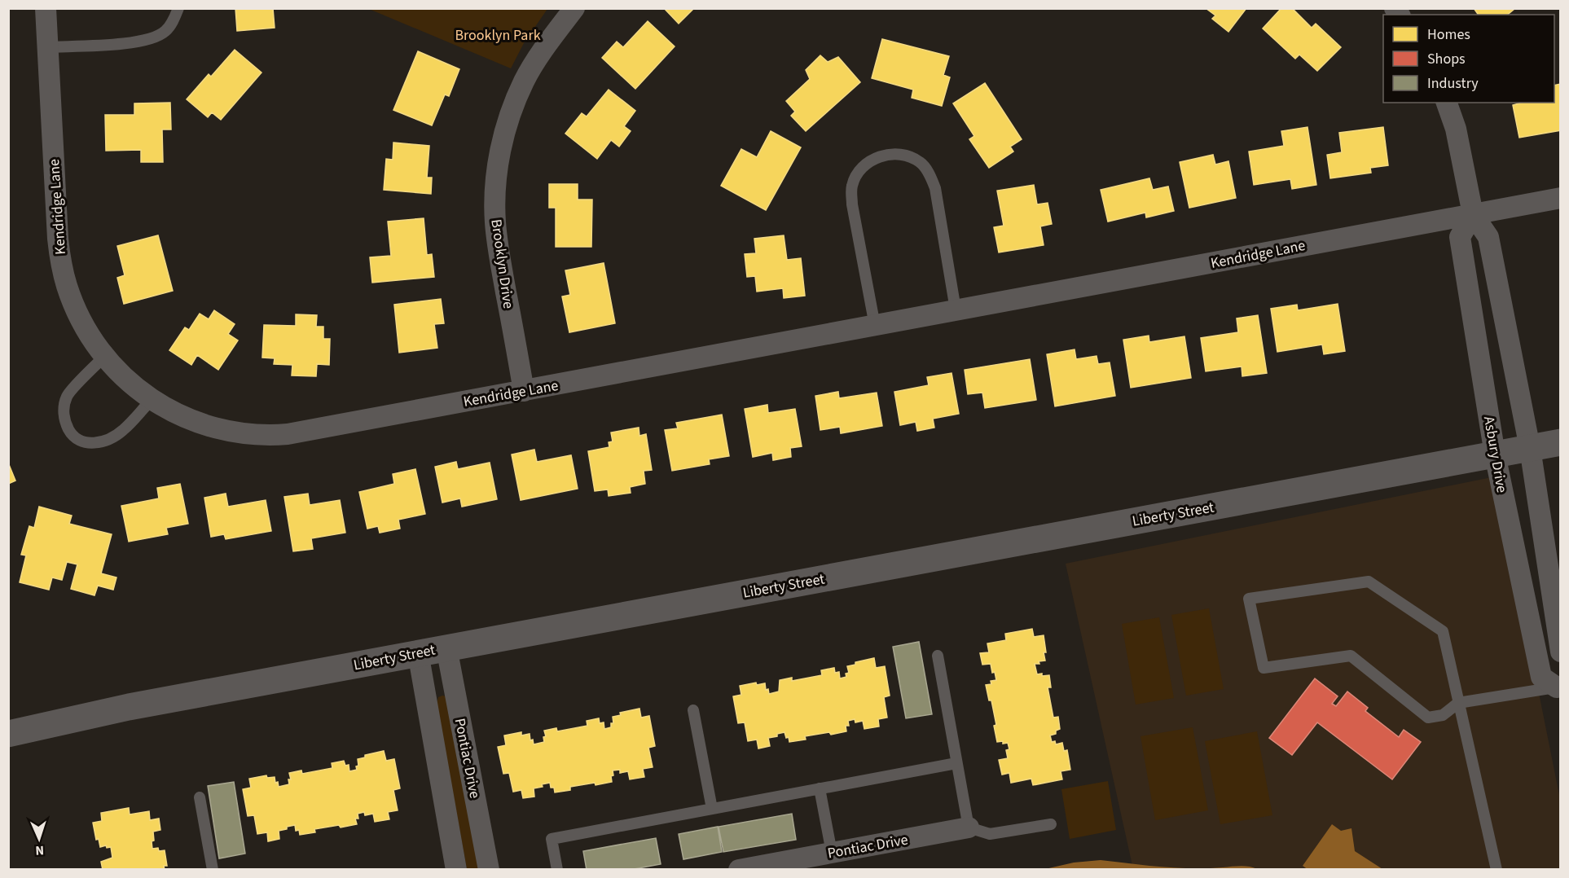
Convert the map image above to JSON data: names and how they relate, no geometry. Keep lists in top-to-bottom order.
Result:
{
  "streets": {
    "street": [
      "Kendridge Lane",
      "Brooklyn Drive",
      "Asbury Drive",
      "Liberty Street",
      "Pontiac Drive"
    ]
  },
  "crossings": [
    ["Kendridge Lane", "Brooklyn Drive"],
    ["Kendridge Lane", "Asbury Drive"],
    ["Asbury Drive", "Liberty Street"],
    ["Liberty Street", "Pontiac Drive"]
  ],
  "parks": ["Brooklyn Park"],
  "legend": ["Homes", "Shops", "Industry"],
  "north": "bottom"
}
